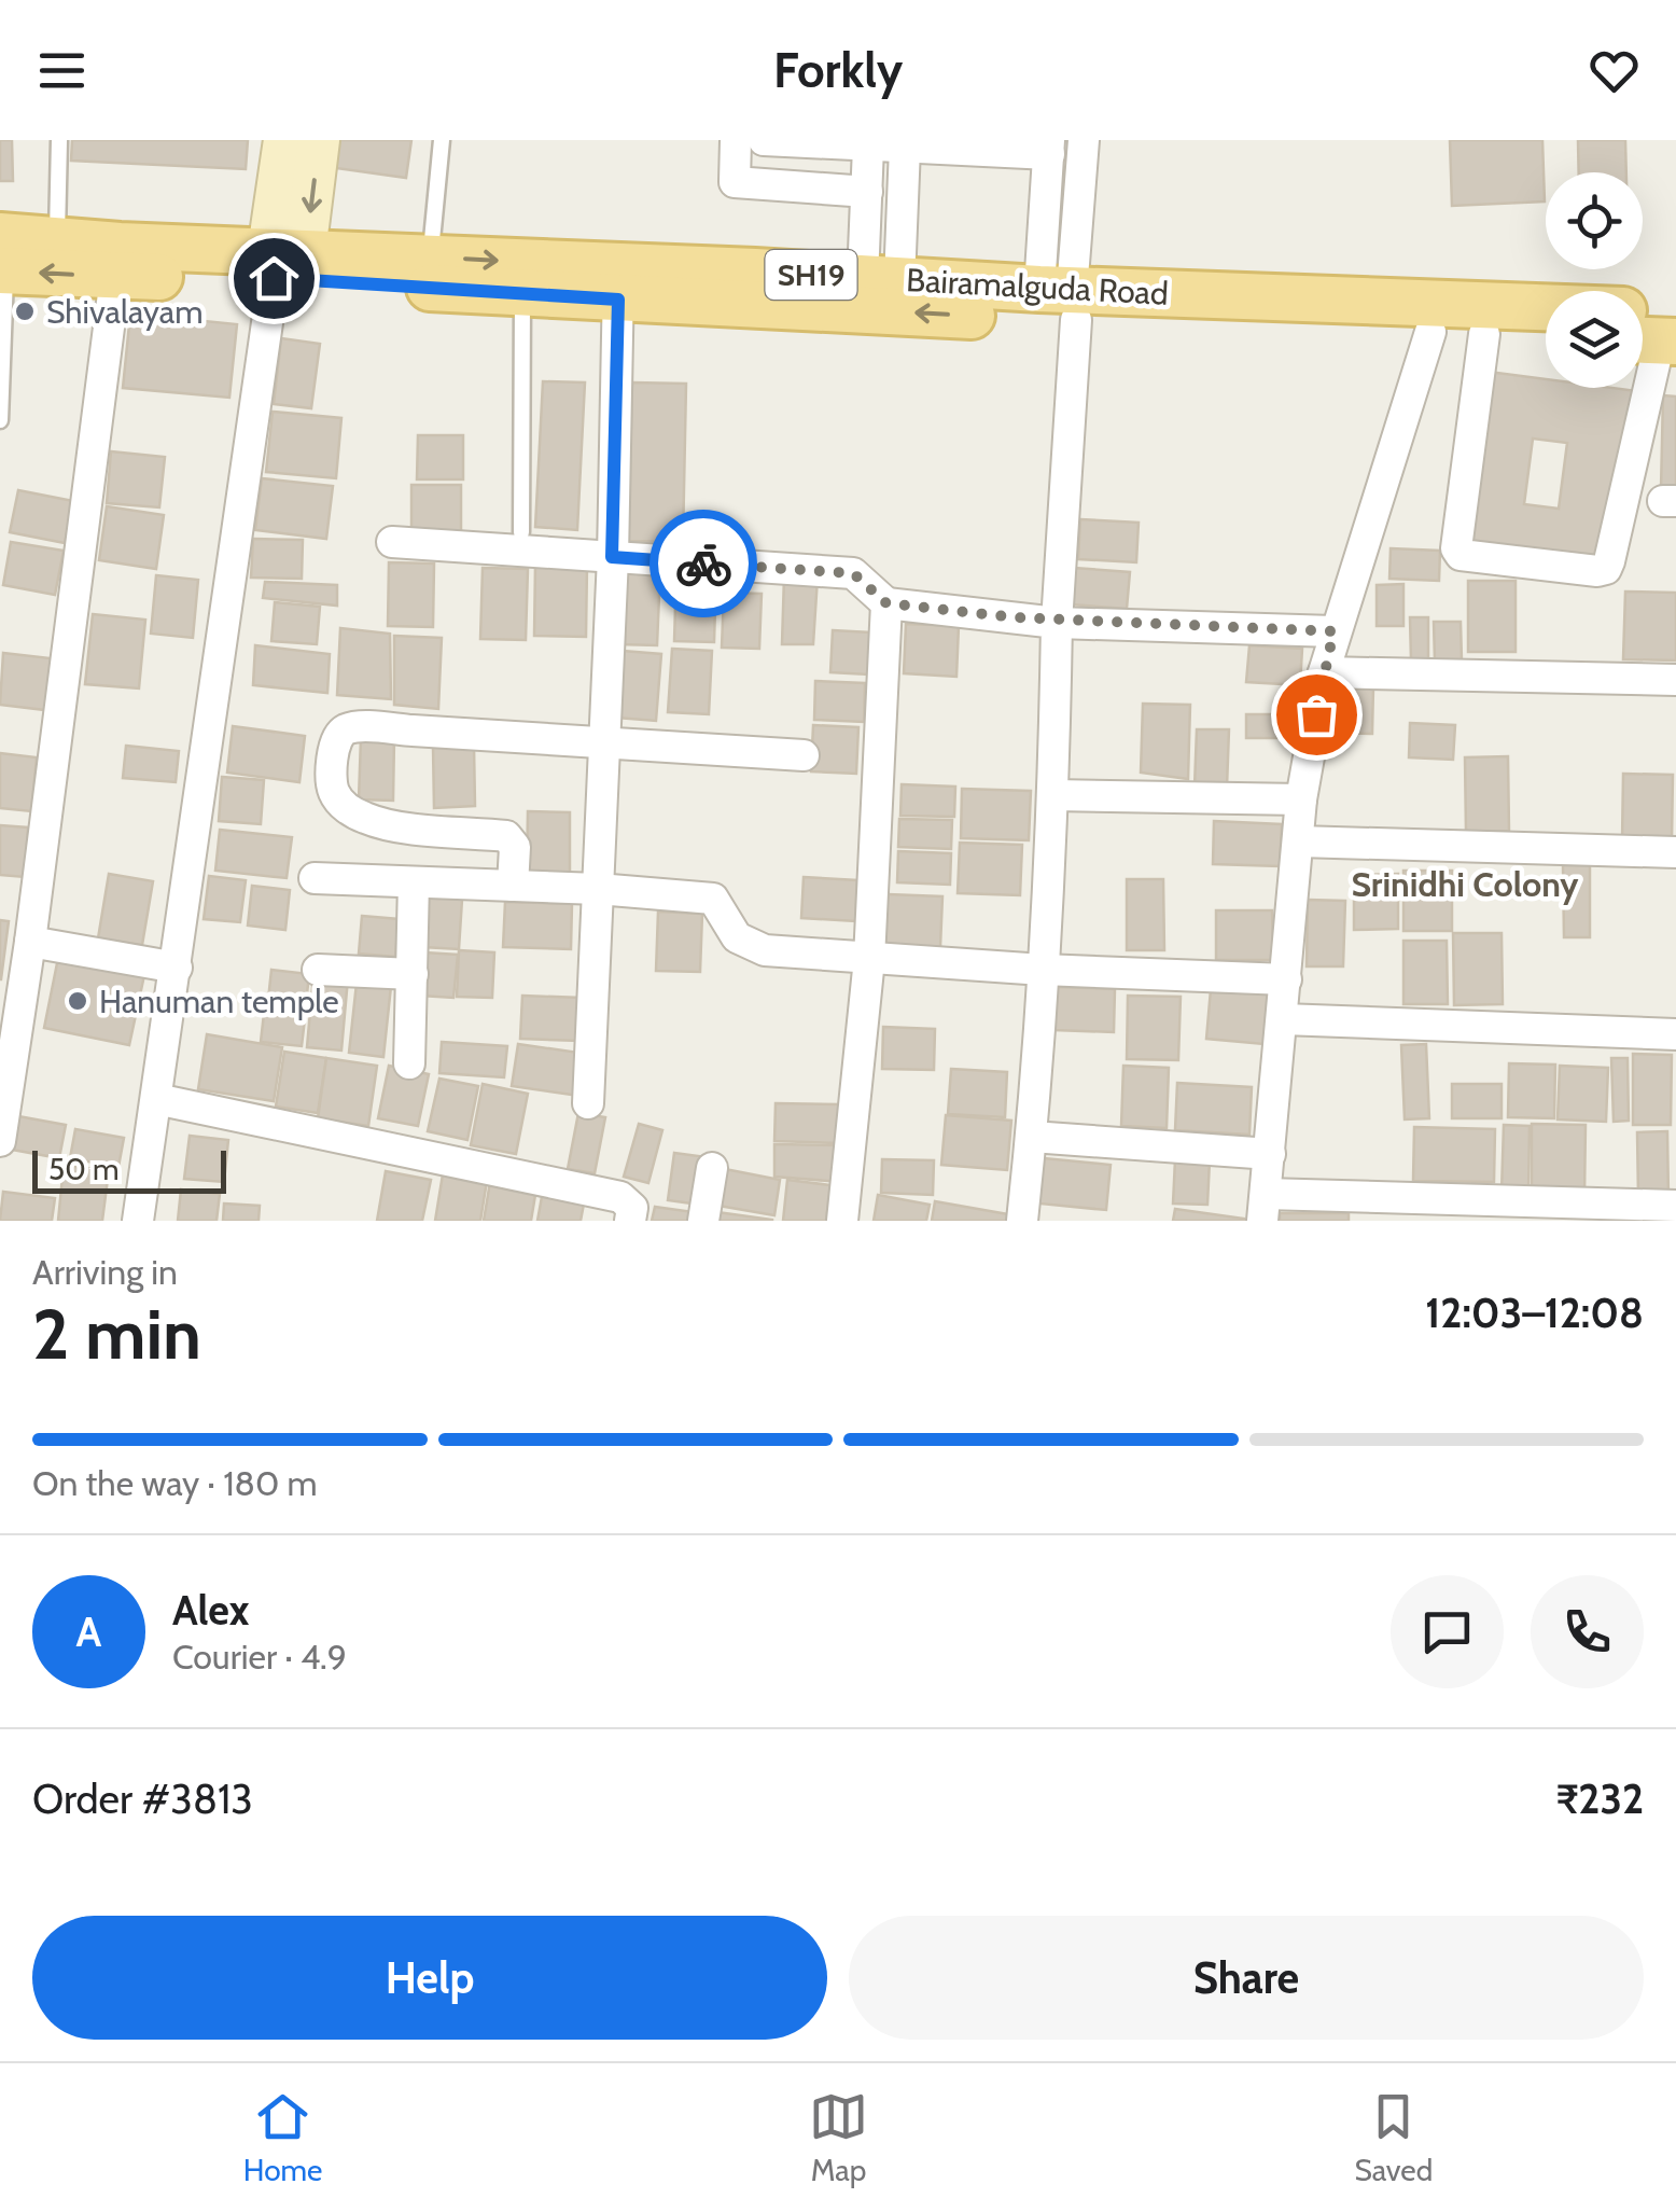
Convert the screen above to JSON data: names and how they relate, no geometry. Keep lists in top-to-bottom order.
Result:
{
  "streets": {
    "main road": ["SH19", "Bairamalguda Road"]
  },
  "districts": ["Srinidhi Colony"],
  "places": ["Shivalayam", "Hanuman temple"],
  "scale_bar": "50 m",
  "page": {
    "header": "Forkly",
    "scale": "50 m",
    "heading": ["2 min", "Arriving in", "12:03–12:08"],
    "panel": [
      "Alex",
      "Courier · 4.9",
      "Order #3813",
      "₹232"
    ],
    "bar": "On the way · 180 m",
    "round": "A",
    "buttons": ["Help", "Share"],
    "tabs": ["Home", "Map", "Saved"]
  }
}
